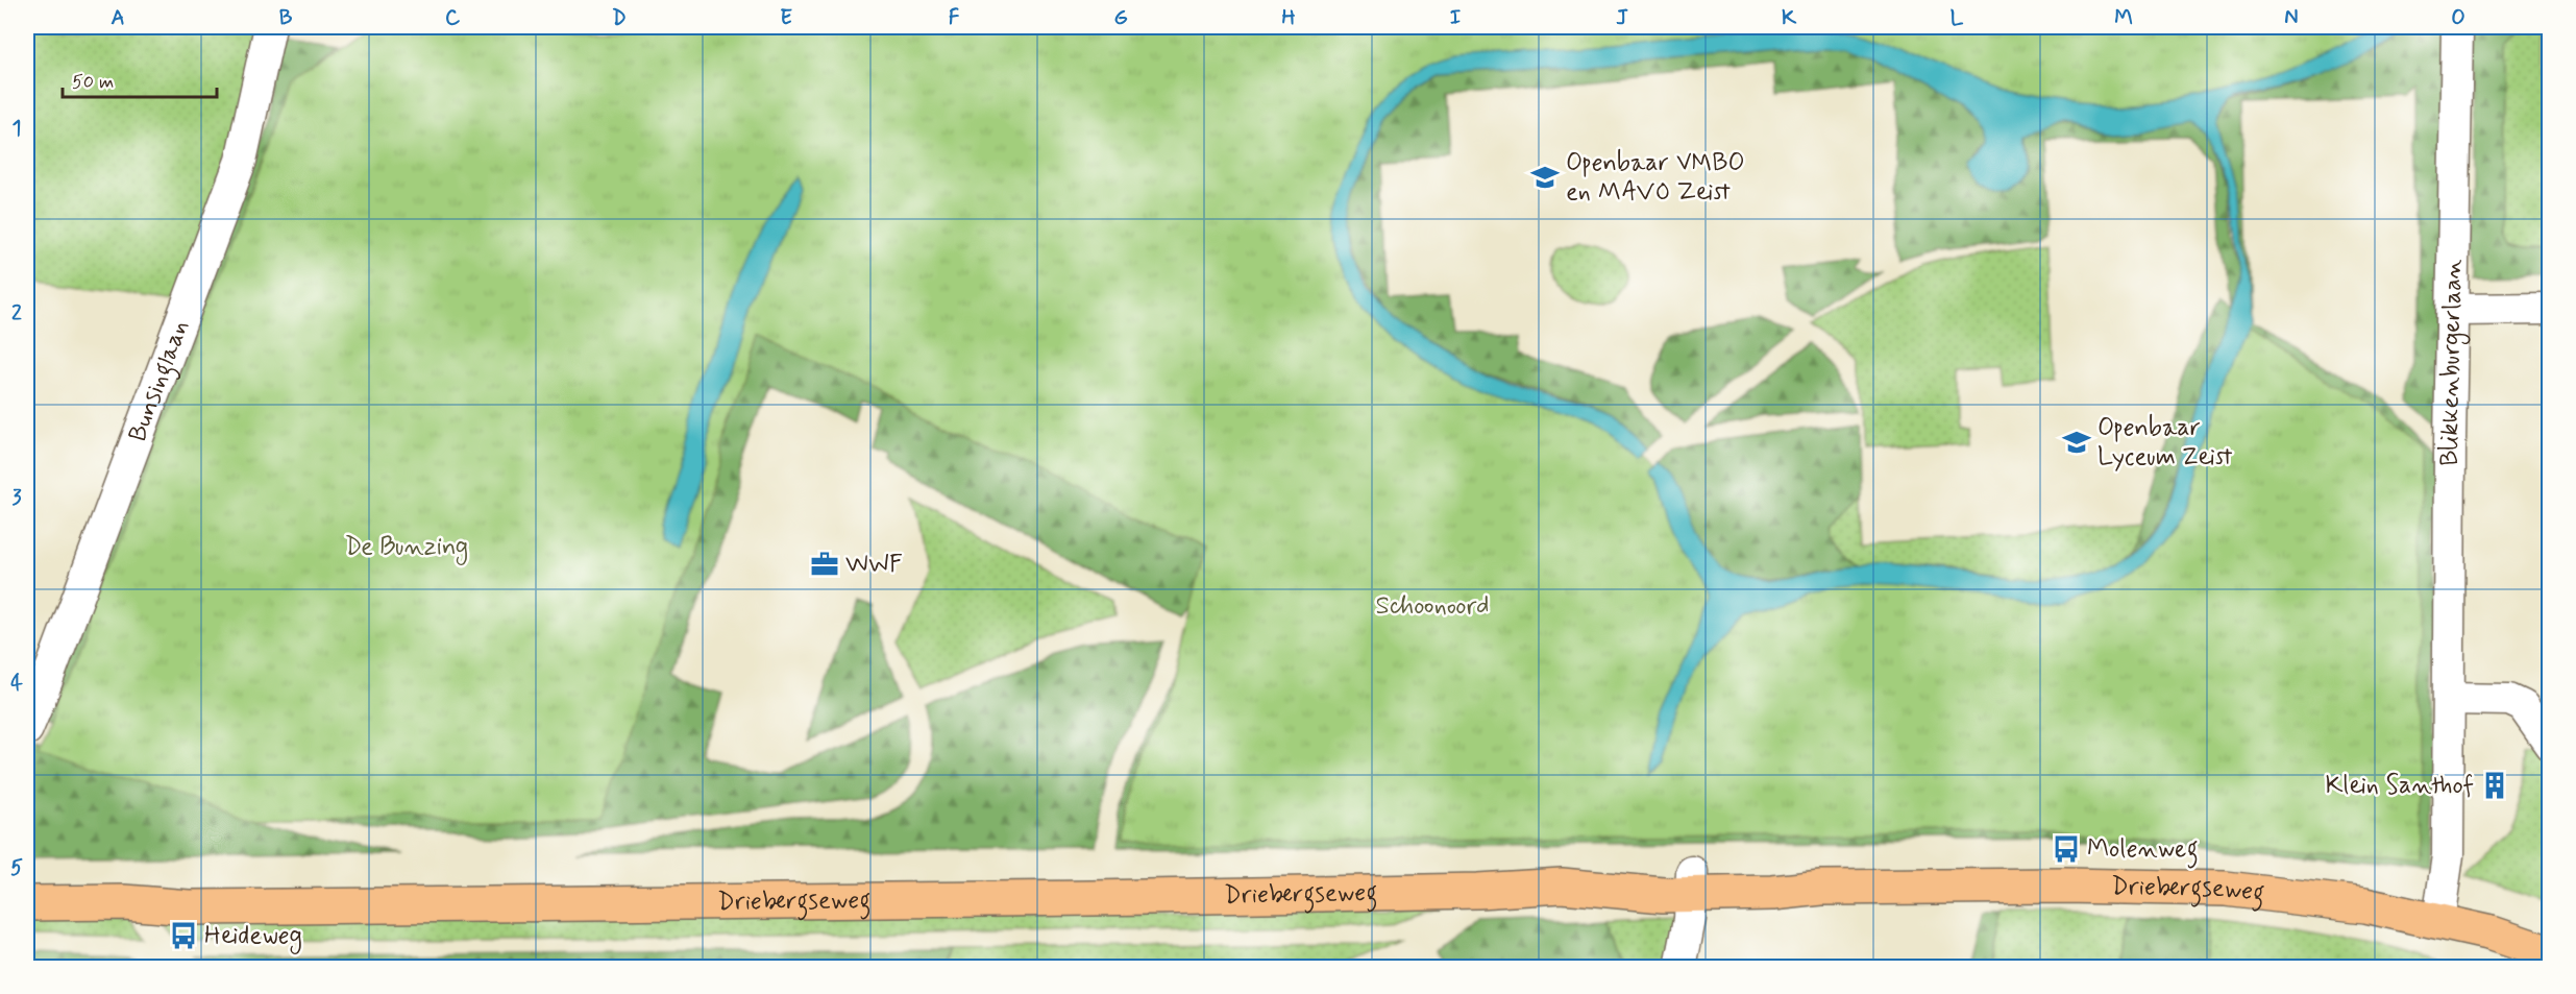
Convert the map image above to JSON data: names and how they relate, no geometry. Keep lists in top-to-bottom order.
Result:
{
  "streets": {
    "main road": ["Driebergseweg"],
    "street": ["Blikkenburgerlaan", "Bunsinglaan"]
  },
  "crossings": [
    ["Blikkenburgerlaan", "Driebergseweg"]
  ],
  "parks": ["De Bunzing", "Schoonoord"],
  "places": {
    "school or university": ["Openbaar VMBO en MAVO Zeist", "Openbaar Lyceum Zeist"],
    "office": ["WWF"],
    "building": ["Klein Santhof"],
    "bus stop": ["Molenweg", "Heideweg"]
  },
  "scale_bar": "50 m",
  "grid": {
    "columns": [
      "A",
      "B",
      "C",
      "D",
      "E",
      "F",
      "G",
      "H",
      "I",
      "J",
      "K",
      "L",
      "M",
      "N",
      "O"
    ],
    "rows": [
      "1",
      "2",
      "3",
      "4",
      "5"
    ]
  }
}
